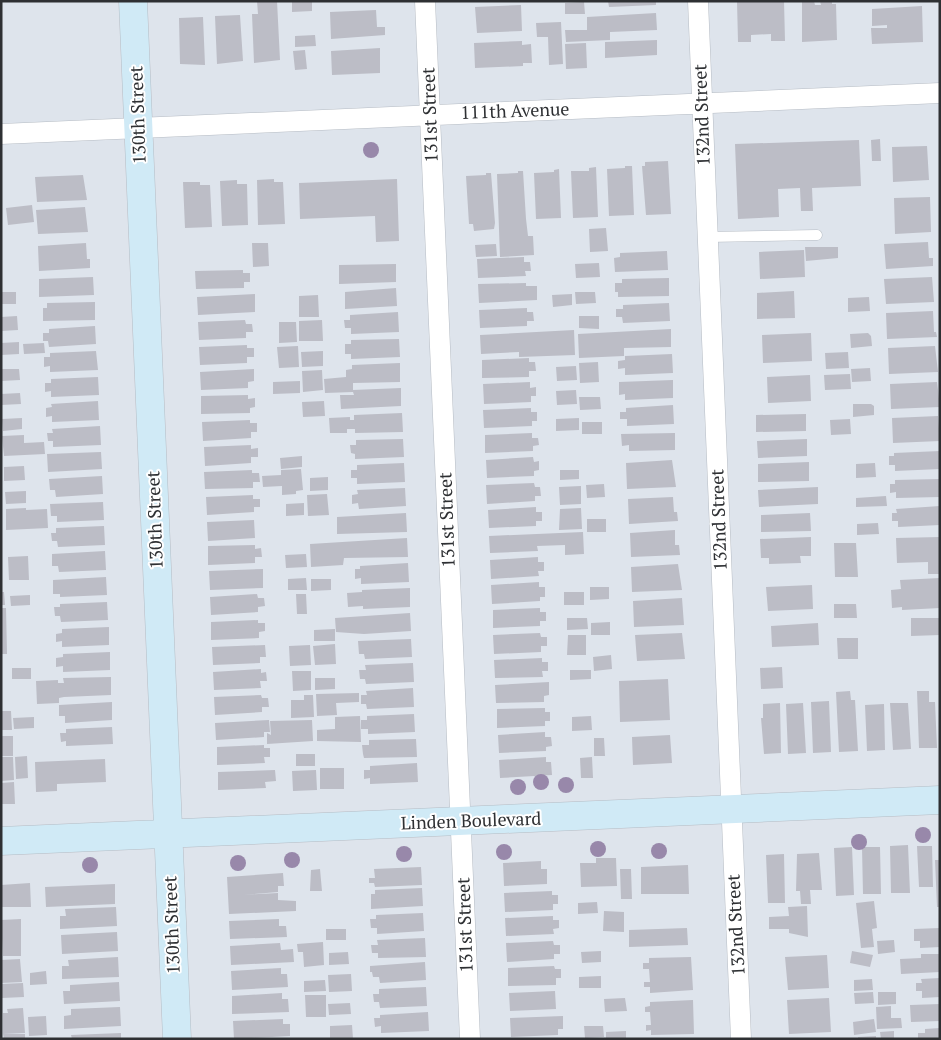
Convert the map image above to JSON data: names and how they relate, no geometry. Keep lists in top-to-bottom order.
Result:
{
  "streets": {
    "street": [
      "111th Avenue",
      "130th Street",
      "131st Street",
      "132nd Street",
      "Linden Boulevard"
    ]
  },
  "crossings": [
    ["111th Avenue", "130th Street"],
    ["111th Avenue", "131st Street"],
    ["111th Avenue", "132nd Street"],
    ["130th Street", "Linden Boulevard"],
    ["131st Street", "Linden Boulevard"],
    ["132nd Street", "Linden Boulevard"]
  ]
}
